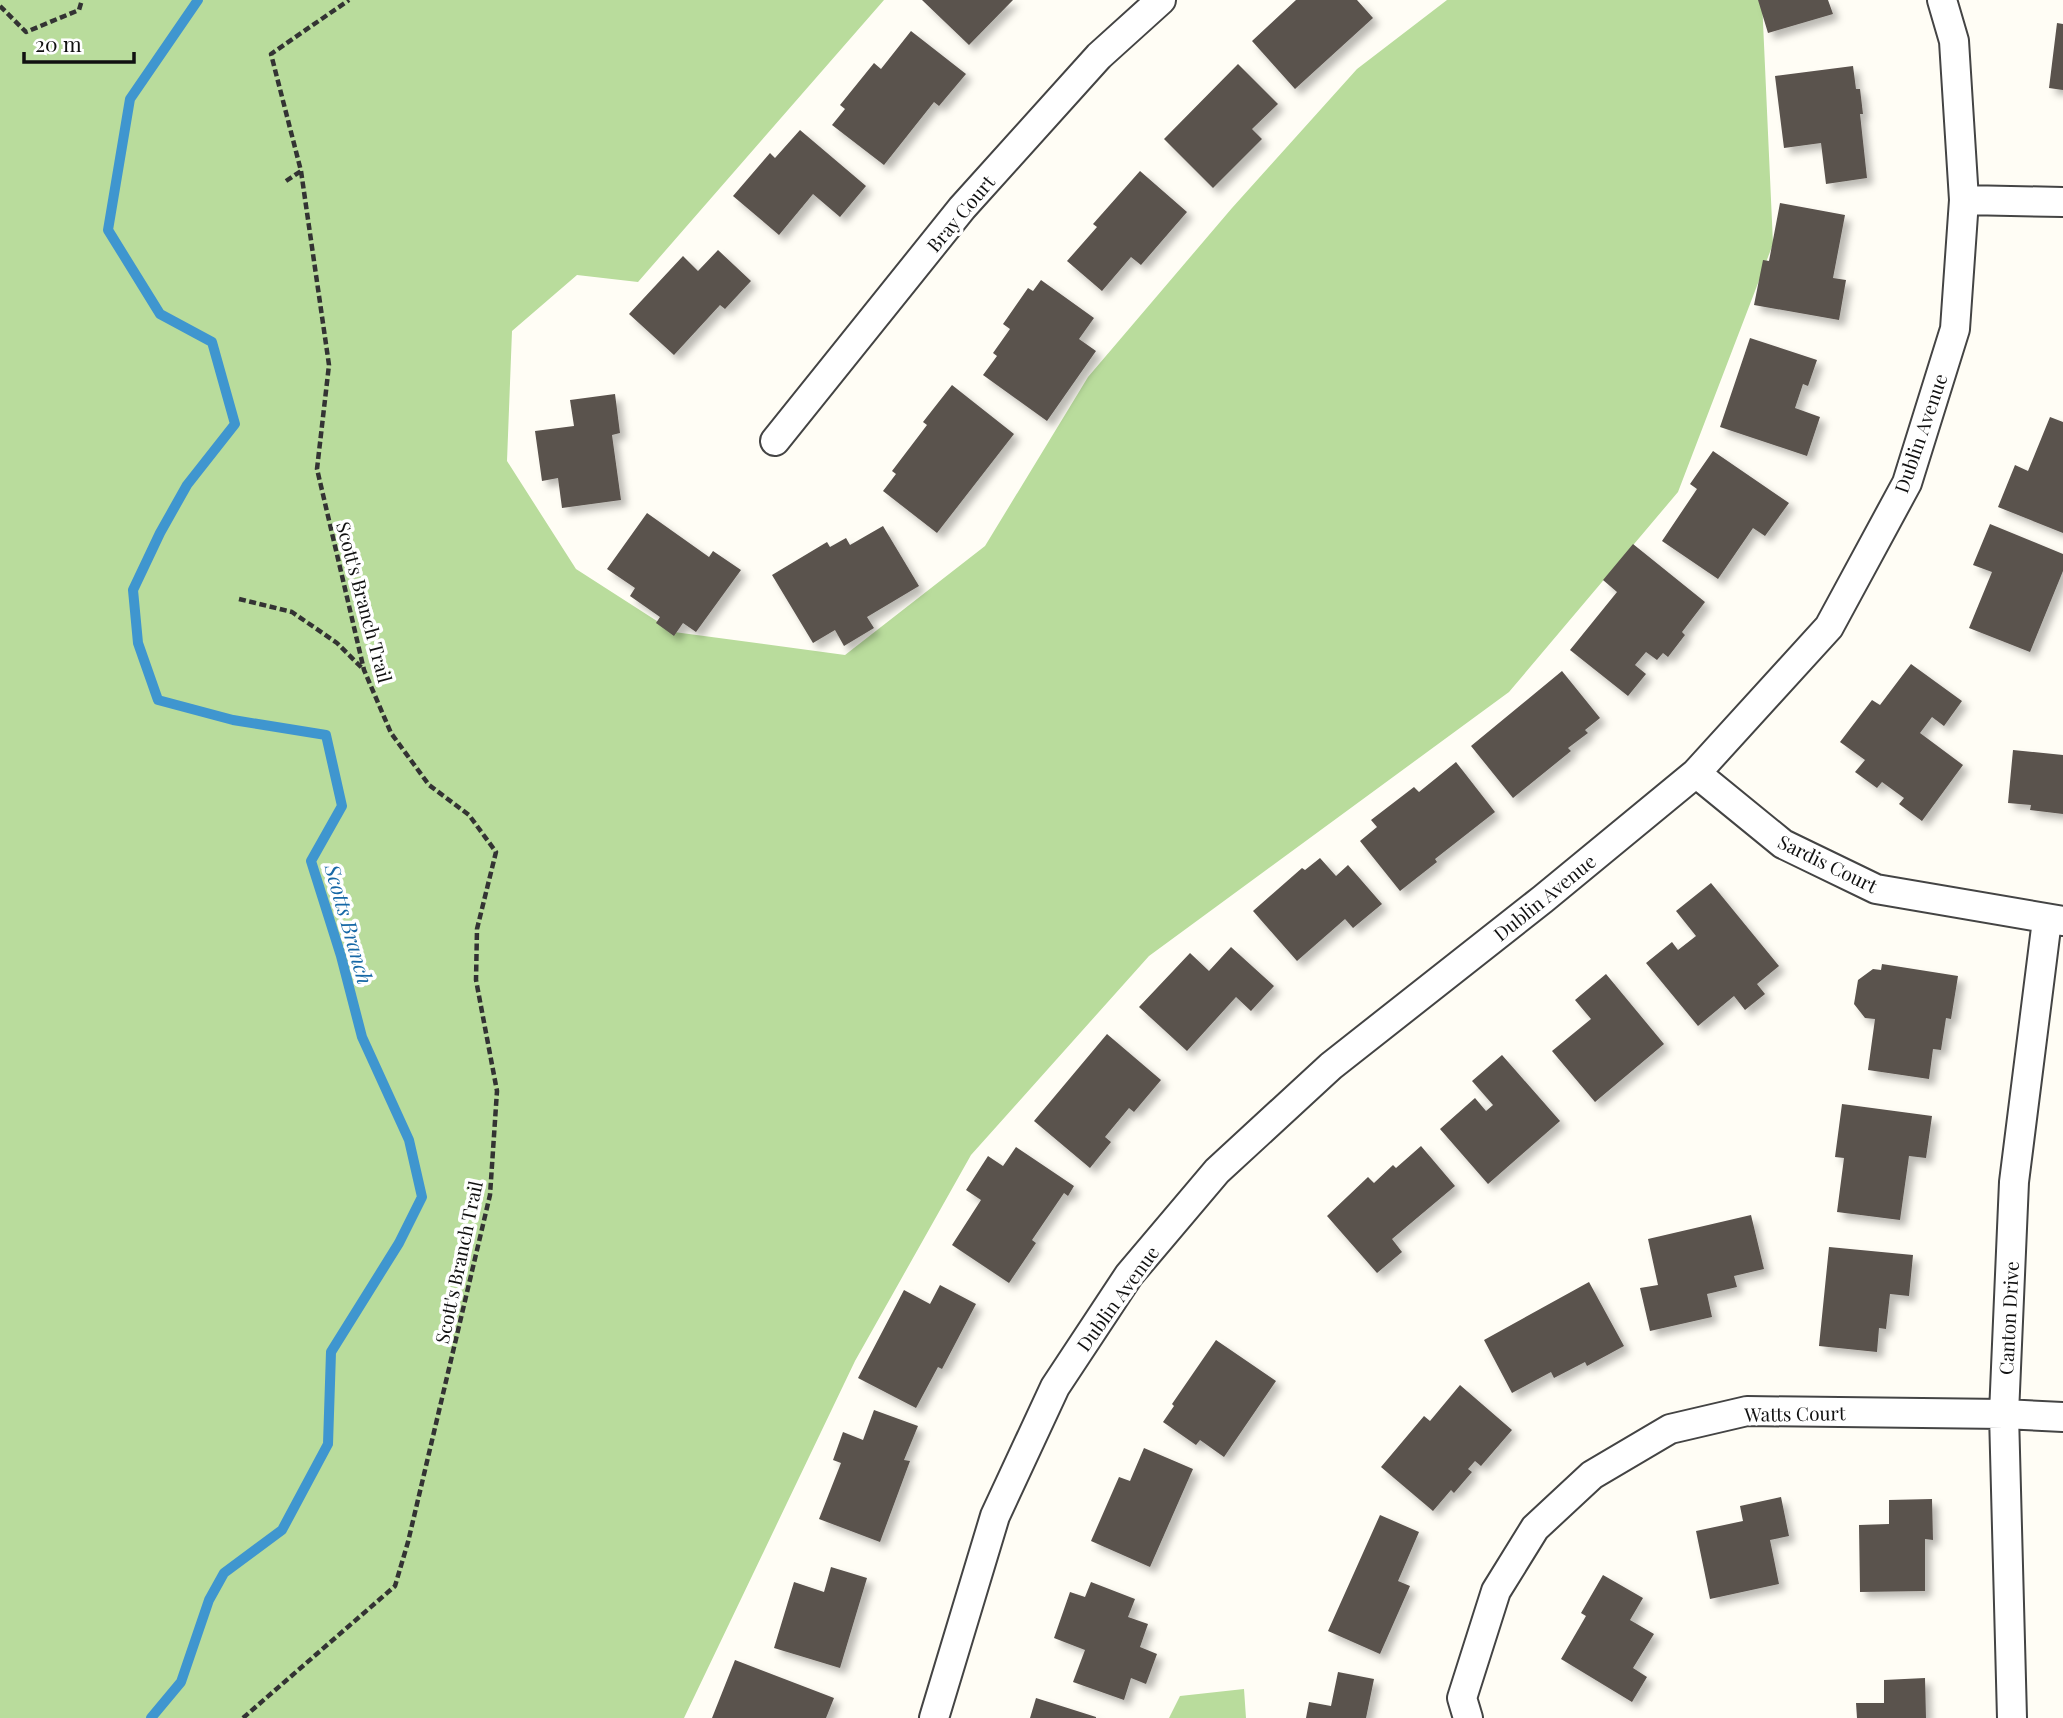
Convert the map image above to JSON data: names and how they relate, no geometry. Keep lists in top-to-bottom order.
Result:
{
  "streets": {
    "street": [
      "Bray Court",
      "Dublin Avenue",
      "Sardis Court",
      "Canton Drive",
      "Watts Court"
    ],
    "path": ["Scott's Branch Trail"]
  },
  "crossings": [
    ["Dublin Avenue", "Sardis Court"],
    ["Sardis Court", "Canton Drive"],
    ["Canton Drive", "Watts Court"]
  ],
  "water": ["Scotts Branch"],
  "scale_bar": "20 m"
}
